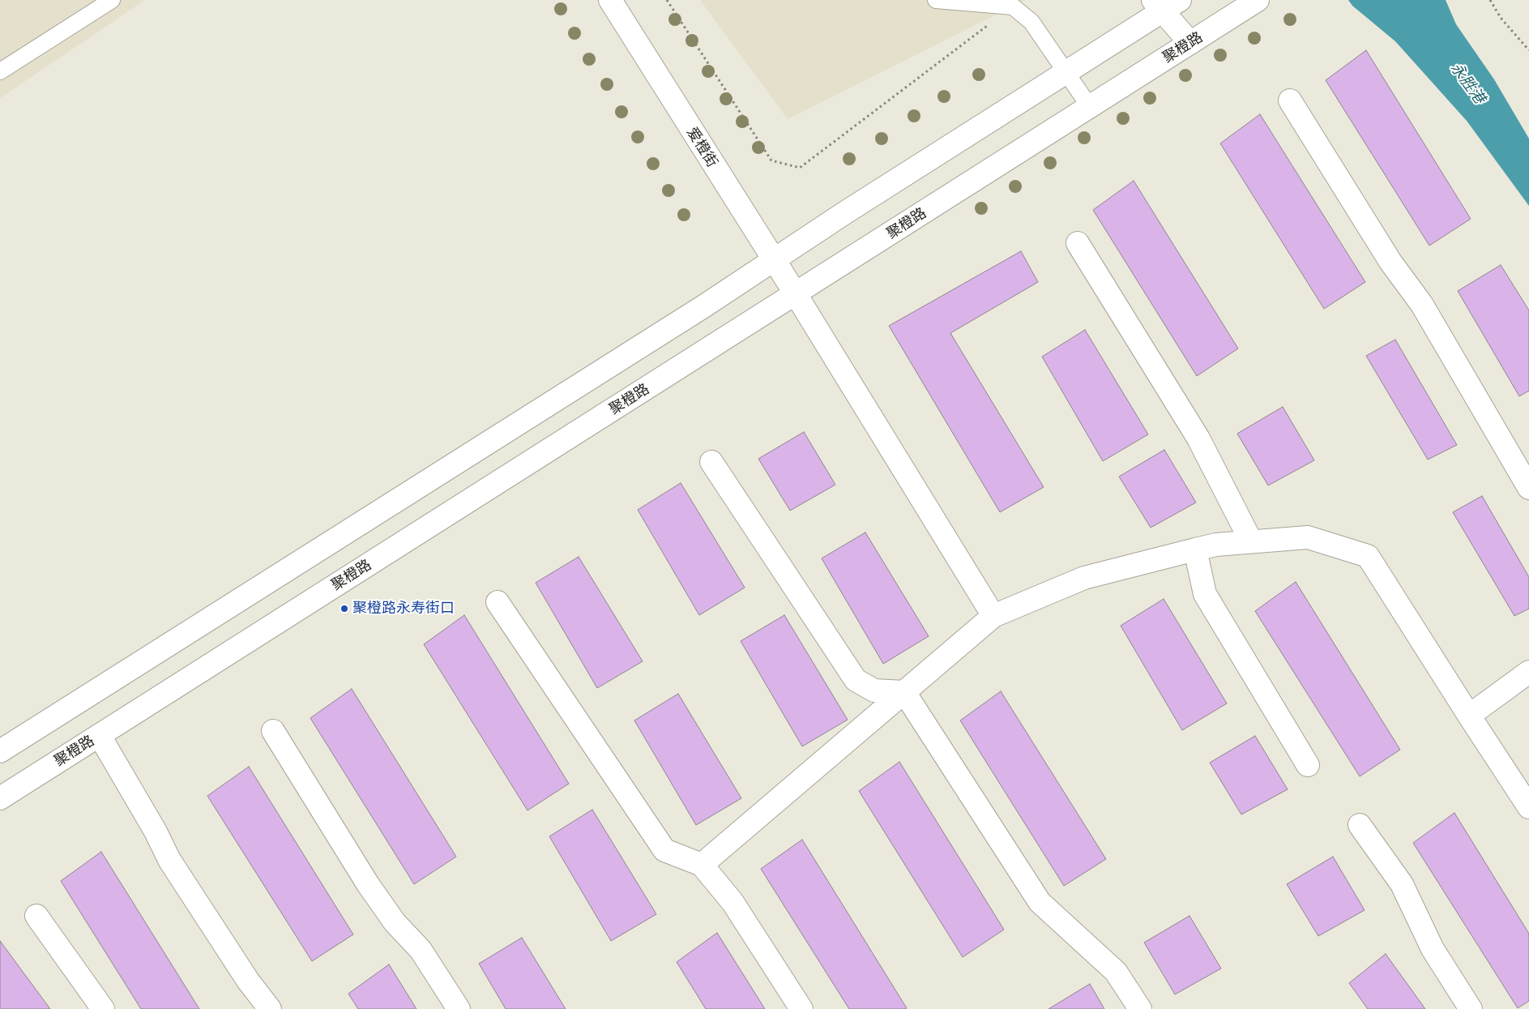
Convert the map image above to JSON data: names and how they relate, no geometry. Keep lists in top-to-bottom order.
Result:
{
  "streets": {
    "street": ["聚橙路", "爱橙街"]
  },
  "crossings": [
    ["聚橙路", "爱橙街"]
  ],
  "water": ["永胜港"],
  "places": ["聚橙路永寿街口"]
}
